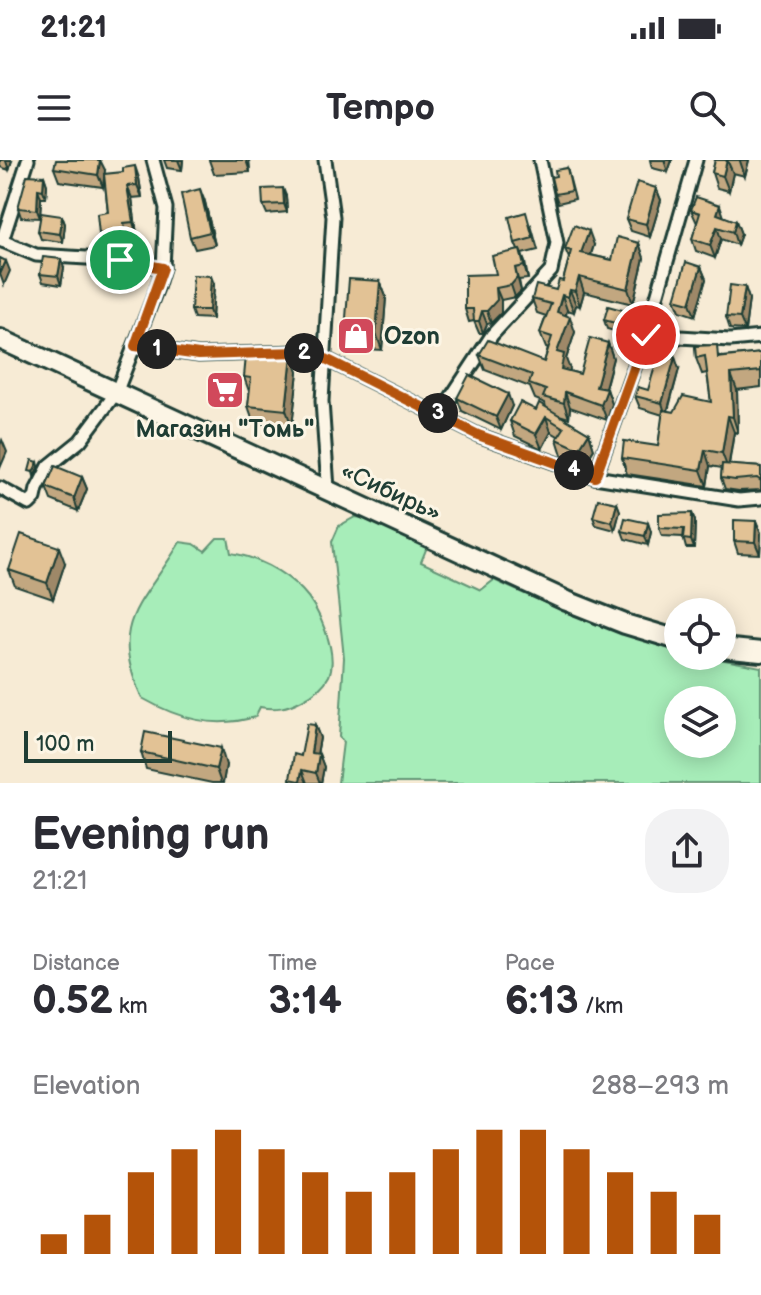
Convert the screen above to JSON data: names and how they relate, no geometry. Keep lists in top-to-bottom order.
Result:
{
  "streets": {
    "highway": ["«Сибирь»"]
  },
  "places": {
    "shop": ["Ozon"],
    "supermarket": ["Магазин \"Томь\""]
  },
  "scale_bar": "100 m",
  "page": {
    "status": "21:21",
    "header": "Tempo",
    "pins": [
      "1",
      "2",
      "3",
      "4"
    ],
    "scale": "100 m",
    "heading": ["Evening run", "21:21"],
    "stats": [
      ["Distance", "0.52 km"],
      ["Time", "3:14"],
      ["Pace", "6:13 /km"]
    ],
    "chart": ["Elevation", "288–293 m"]
  }
}
